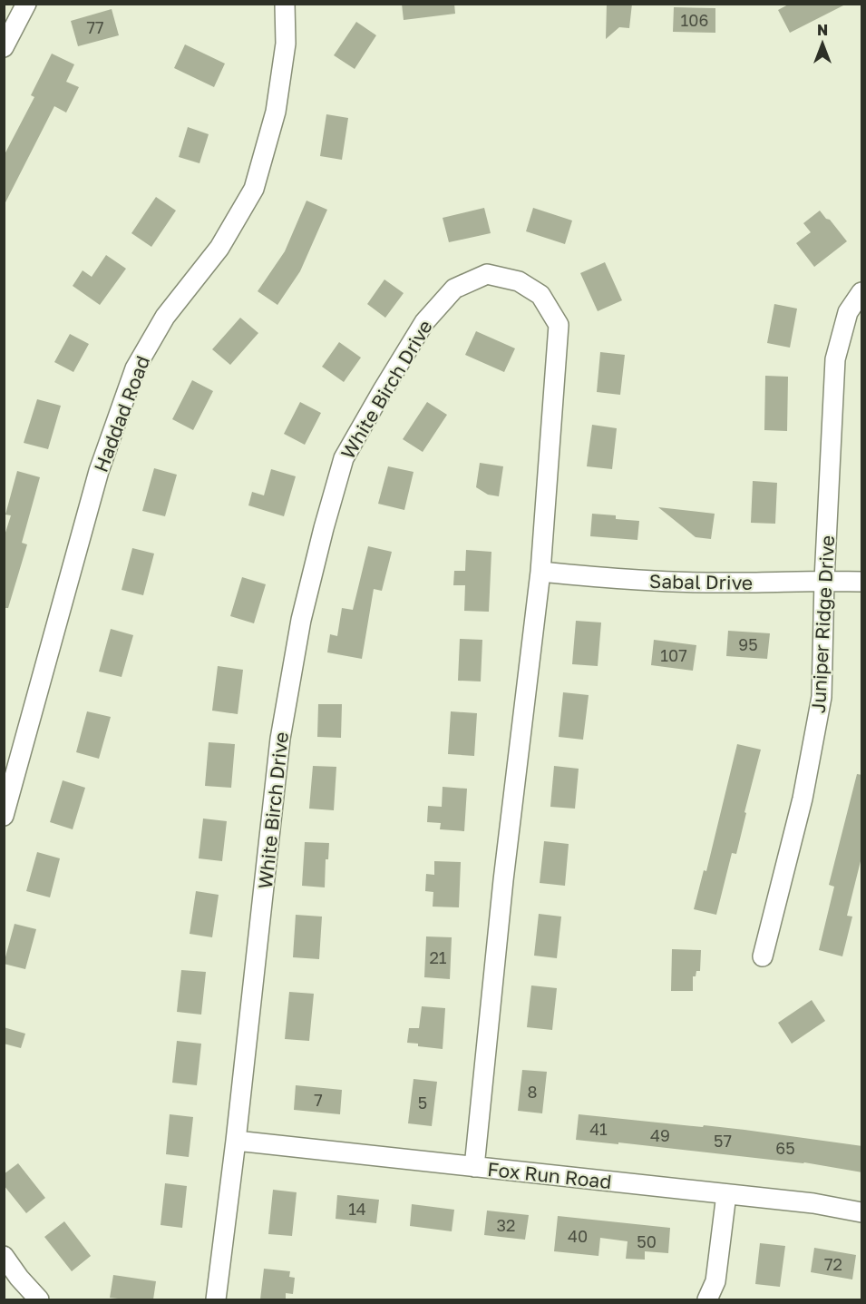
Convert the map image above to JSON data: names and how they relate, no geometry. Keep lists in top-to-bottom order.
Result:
{
  "streets": {
    "street": [
      "White Birch Drive",
      "Haddad Road",
      "Sabal Drive",
      "Juniper Ridge Drive",
      "Fox Run Road"
    ]
  },
  "crossings": [
    ["White Birch Drive", "Sabal Drive"],
    ["White Birch Drive", "Fox Run Road"],
    ["Sabal Drive", "Juniper Ridge Drive"]
  ],
  "house_numbers": [
    "106",
    "77",
    "95",
    "107",
    "21",
    "8",
    "7",
    "5",
    "41",
    "49",
    "57",
    "65",
    "14",
    "32",
    "40",
    "50",
    "72"
  ],
  "north": "top"
}
